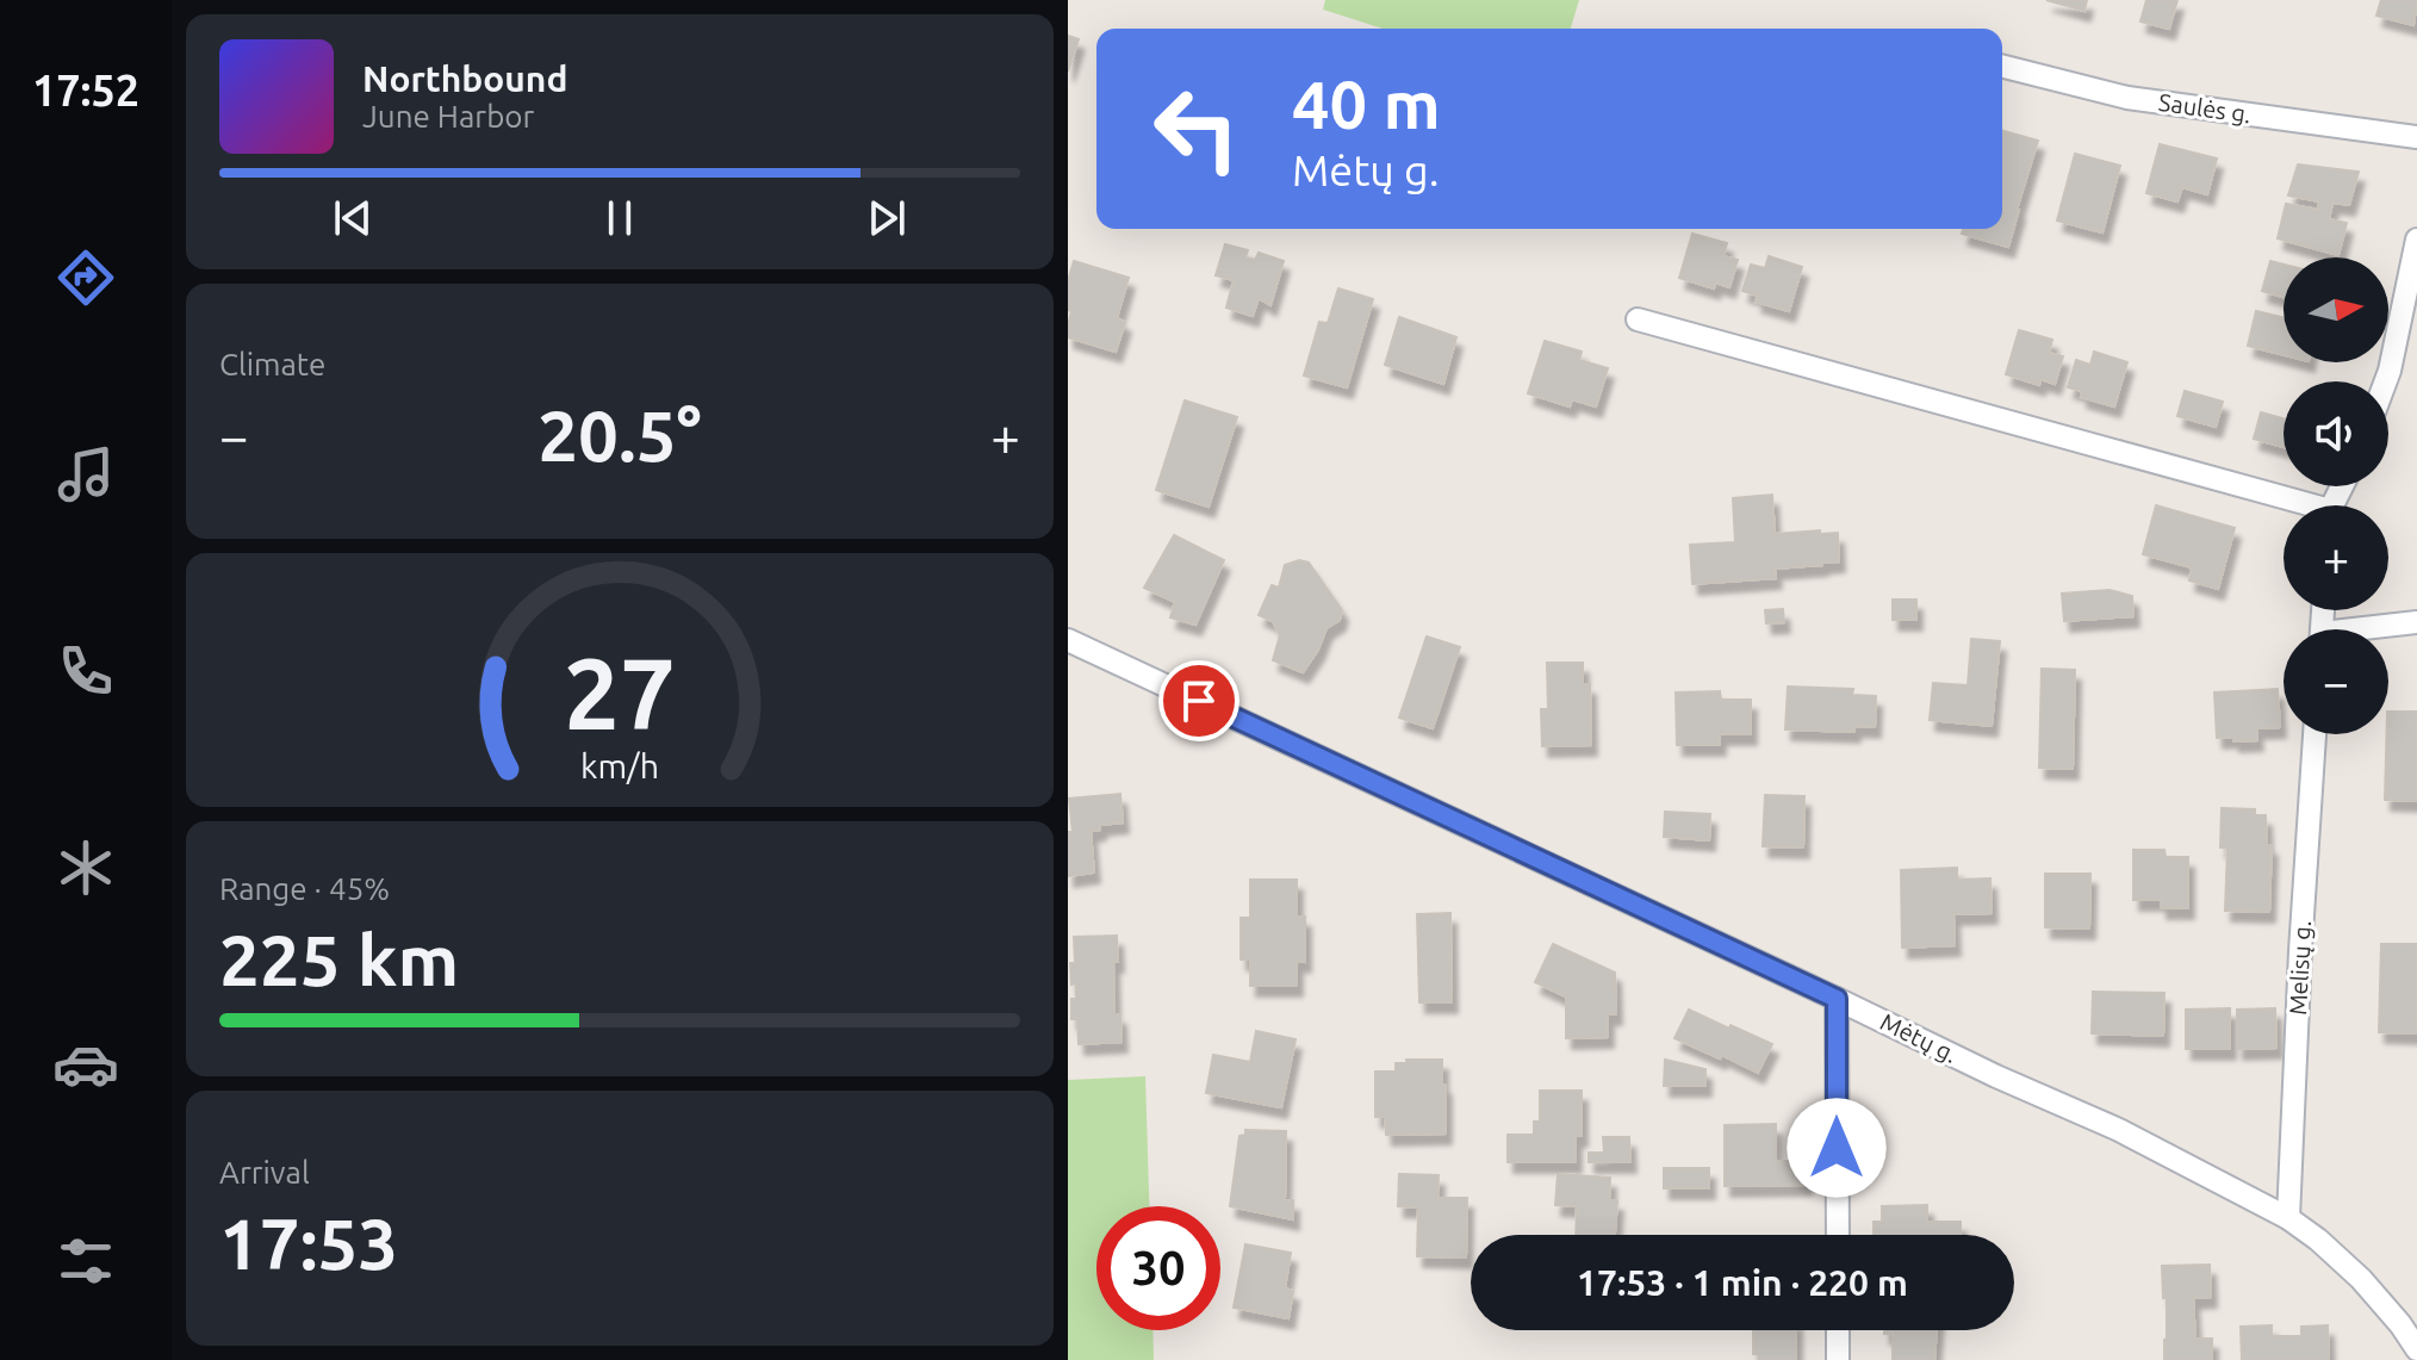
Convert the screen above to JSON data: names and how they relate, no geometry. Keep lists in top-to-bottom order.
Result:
{
  "streets": {
    "street": ["Saulės g.", "Melisų g.", "Mėtų g."]
  },
  "crossings": [
    ["Melisų g.", "Mėtų g."]
  ],
  "north": "right",
  "page": {
    "tabs": "17:52",
    "turn": ["40 m", "Mėtų g."],
    "song": ["Northbound", "June Harbor"],
    "map_buttons": ["+", "−"],
    "tile": [
      "Climate",
      ["Range · 45%", "225 km"],
      ["Arrival", "17:53"]
    ],
    "heat": ["−", "20.5°", "+"],
    "limit": "30",
    "trip": "17:53 · 1 min · 220 m",
    "gauge": ["27", "km/h"]
  }
}
